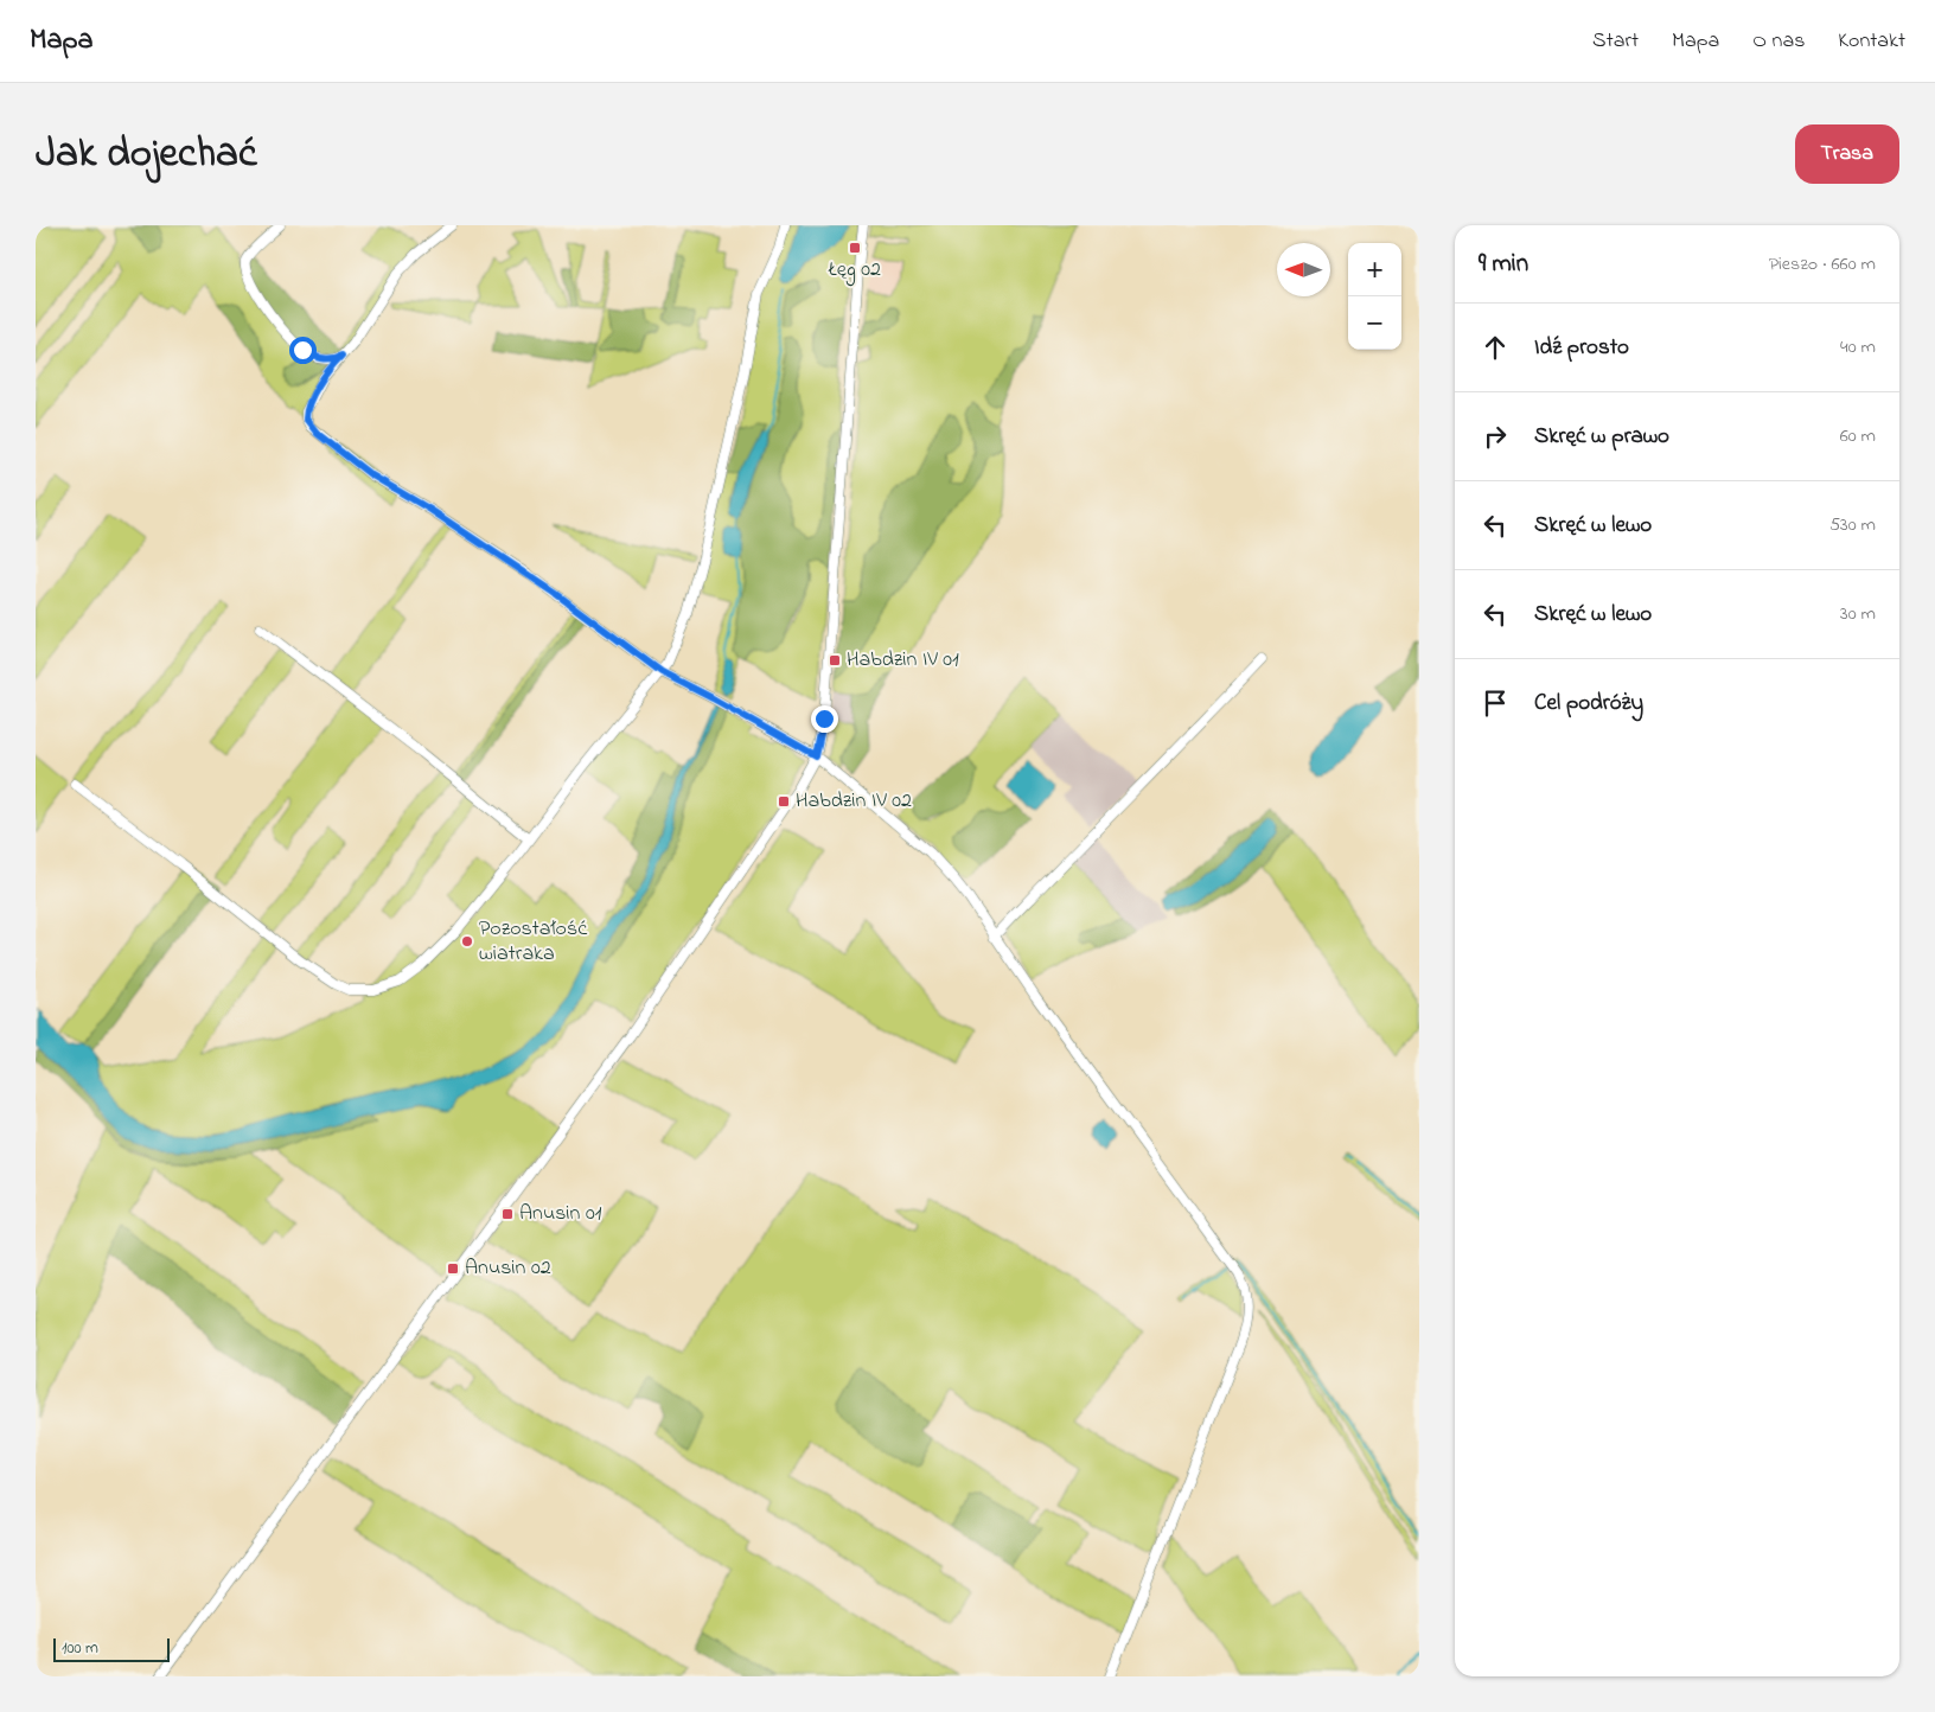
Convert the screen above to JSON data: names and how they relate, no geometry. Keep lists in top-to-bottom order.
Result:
{
  "places": {
    "transit": [
      "Łęg 02",
      "Habdzin IV 01",
      "Habdzin IV 02",
      "Anusin 01",
      "Anusin 02"
    ],
    "other": ["Pozostałość wiatraka"]
  },
  "scale_bar": "100 m",
  "north": "left",
  "page": {
    "header": "Mapa",
    "nav": [
      "Start",
      "Mapa",
      "O nas",
      "Kontakt"
    ],
    "title": "Jak dojechać",
    "buttons": "Trasa",
    "heading": ["9 min", "Pieszo · 660 m"],
    "map_buttons": ["+", "−"],
    "list": [
      ["Idź prosto", "40 m"],
      ["Skręć w prawo", "60 m"],
      ["Skręć w lewo", "530 m"],
      ["Skręć w lewo", "30 m"],
      "Cel podróży"
    ],
    "scale": "100 m"
  }
}
